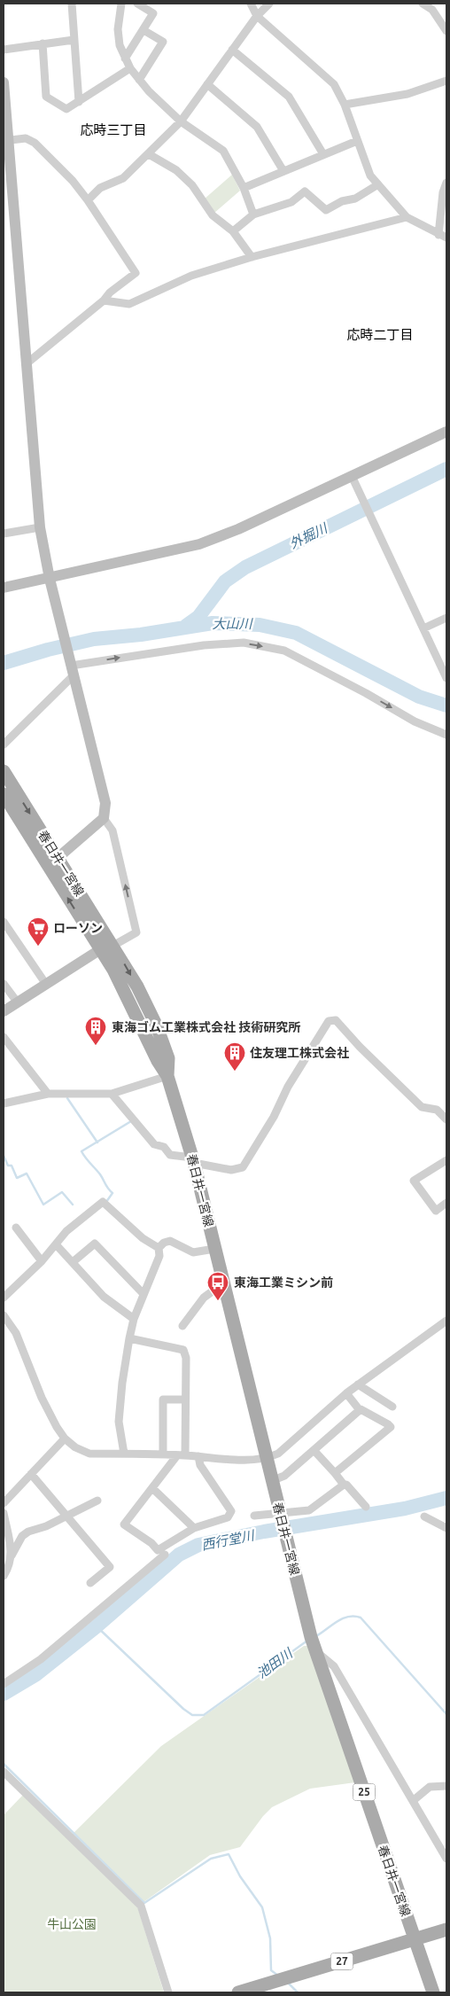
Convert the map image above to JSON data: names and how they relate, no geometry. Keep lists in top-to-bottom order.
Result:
{
  "streets": {
    "main road": ["春日井一宮線", "25", "27"]
  },
  "crossings": [
    ["春日井一宮線", "27"]
  ],
  "districts": ["応時三丁目", "応時二丁目"],
  "water": [
    "外掘川",
    "大山川",
    "西行堂川",
    "池田川"
  ],
  "parks": ["牛山公園"],
  "places": {
    "supermarket": ["ローソン"],
    "building": ["東海ゴム工業株式会社 技術研究所", "住友理工株式会社"],
    "bus stop": ["東海工業ミシン前"]
  }
}
